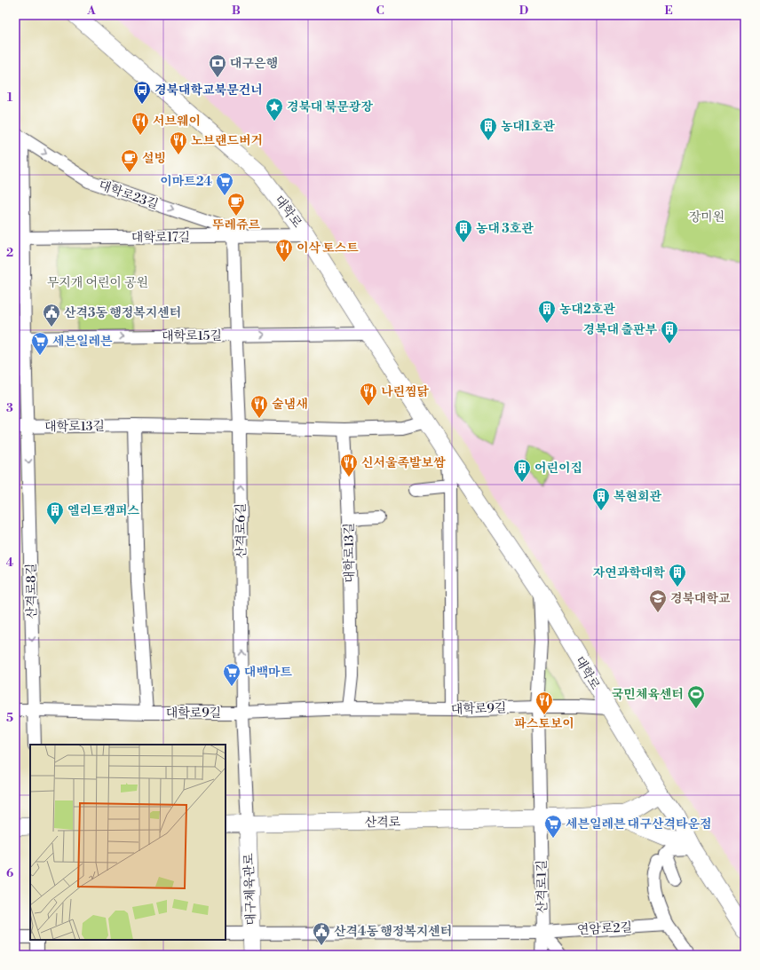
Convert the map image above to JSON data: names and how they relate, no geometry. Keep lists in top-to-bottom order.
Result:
{
  "streets": {
    "main road": ["대학로", "산격로", "대구체육관로"],
    "street": [
      "대학로23길",
      "대학로17길",
      "대학로15길",
      "대학로13길",
      "산격로6길",
      "산격로8길",
      "대학로9길",
      "산격로1길",
      "연암로2길"
    ]
  },
  "crossings": [
    ["대학로23길", "대학로17길"],
    ["대학로23길", "산격로8길"],
    ["대학로", "대학로17길"],
    ["대학로", "대학로15길"],
    ["대학로", "대학로13길"],
    ["대학로", "대학로9길"],
    ["대학로", "산격로"],
    ["대학로17길", "산격로6길"],
    ["대학로17길", "산격로8길"],
    ["대학로15길", "산격로6길"],
    ["대학로15길", "산격로8길"],
    ["대학로13길", "산격로6길"],
    ["대학로13길", "산격로8길"],
    ["대학로13길", "대학로9길"],
    ["산격로6길", "대학로9길"],
    ["산격로6길", "산격로"],
    ["산격로6길", "대구체육관로"],
    ["산격로8길", "대학로9길"],
    ["산격로", "산격로1길"],
    ["산격로", "대구체육관로"],
    ["산격로1길", "연암로2길"],
    ["대구체육관로", "연암로2길"]
  ],
  "one_way": ["대학로23길", "대학로15길"],
  "parks": ["장미원", "무지개 어린이 공원"],
  "places": {
    "bank": ["대구은행"],
    "bus stop": ["경북대학교북문건너"],
    "place": ["경북대 북문광장"],
    "restaurant": [
      "서브웨이",
      "노브랜드버거",
      "이삭 토스트",
      "나린찜닭",
      "술냄새",
      "신서울족발보쌈",
      "파스토보이"
    ],
    "building": [
      "농대1호관",
      "농대 3호관",
      "농대2호관",
      "경북대 출판부",
      "어린이집",
      "복현회관",
      "엘리트캠퍼스",
      "자연과학대학"
    ],
    "cafe": ["설빙", "뚜레쥬르"],
    "supermarket": [
      "이마트24",
      "세븐일레븐",
      "대백마트",
      "세븐일레븐 대구산격타운점"
    ],
    "public building": ["산격3동 행정복지센터", "산격4동 행정복지센터"],
    "school or university": ["경북대학교"],
    "sports": ["국민체육센터"]
  },
  "grid": {
    "columns": [
      "A",
      "B",
      "C",
      "D",
      "E"
    ],
    "rows": [
      "1",
      "2",
      "3",
      "4",
      "5",
      "6"
    ]
  }
}
